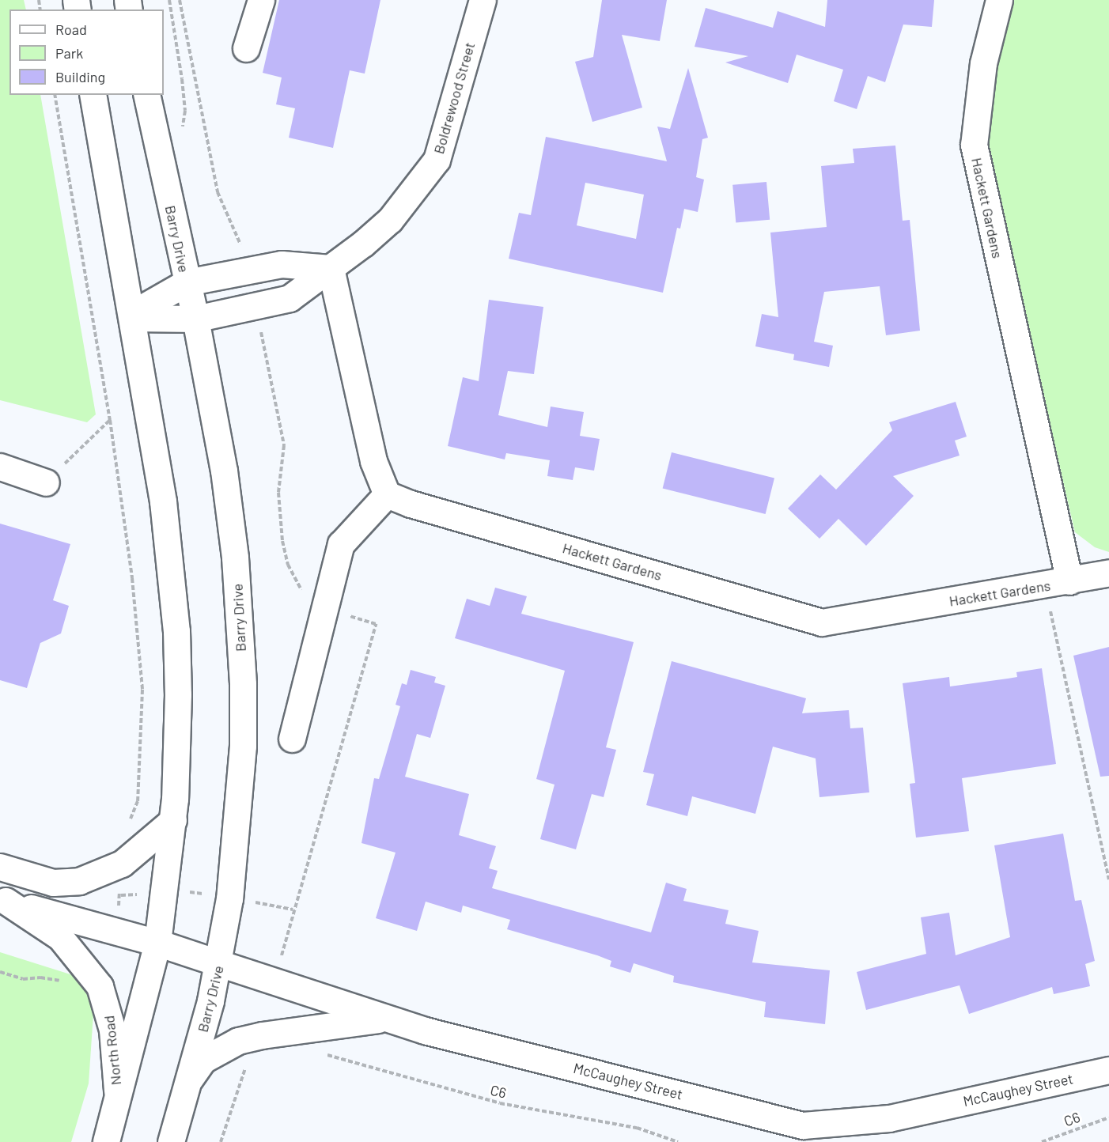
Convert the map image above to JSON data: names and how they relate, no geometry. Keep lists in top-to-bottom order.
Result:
{
  "streets": {
    "street": [
      "Boldrewood Street",
      "Hackett Gardens",
      "Barry Drive",
      "North Road",
      "McCaughey Street"
    ],
    "path": ["C6"]
  },
  "crossings": [
    ["Boldrewood Street", "Barry Drive"],
    ["Barry Drive", "McCaughey Street"],
    ["North Road", "McCaughey Street"]
  ],
  "legend": ["Road", "Park", "Building"]
}
